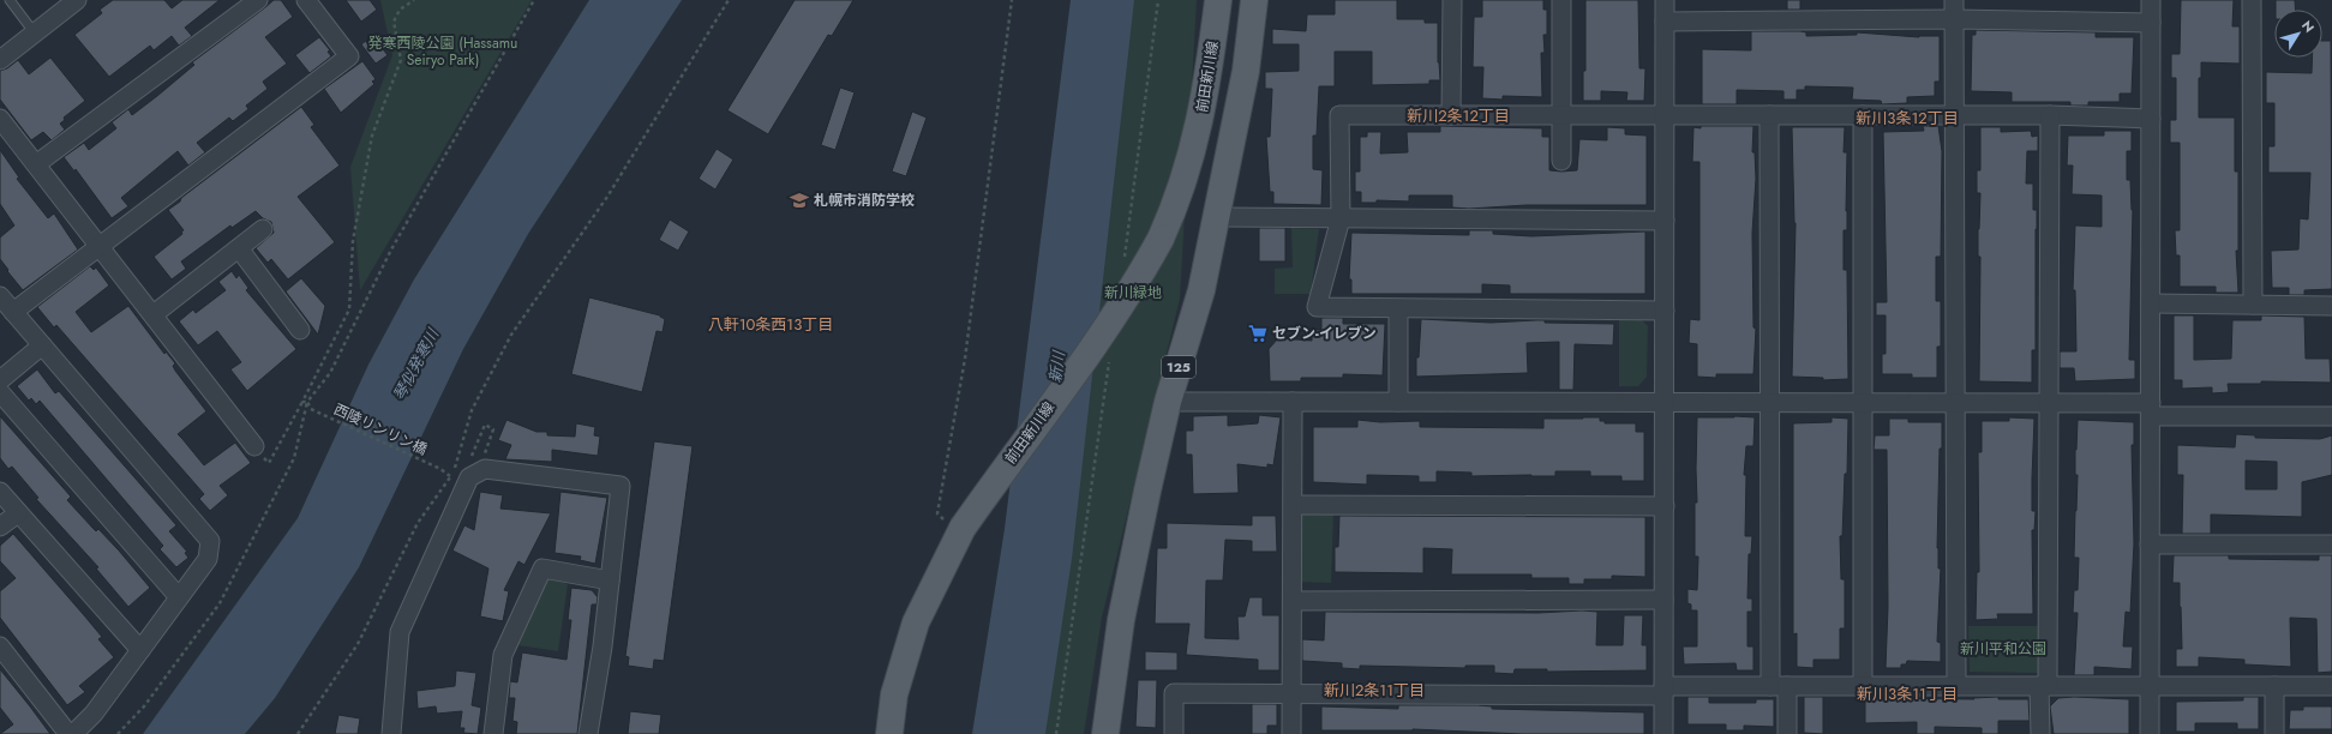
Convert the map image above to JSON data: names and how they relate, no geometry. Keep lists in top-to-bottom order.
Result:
{
  "streets": {
    "main road": ["前田新川線", "125"],
    "path": ["西陵リンリン橋"]
  },
  "districts": [
    "新川2条12丁目",
    "新川3条12丁目",
    "八軒10条西13丁目",
    "新川2条11丁目",
    "新川3条11丁目"
  ],
  "water": ["琴似発寒川", "新川"],
  "parks": ["発寒西陵公園 (Hassamu Seiryo Park)", "新川緑地", "新川平和公園"],
  "places": {
    "school or university": ["札幌市消防学校"],
    "supermarket": ["セブン-イレブン"]
  },
  "north": "top right"
}
